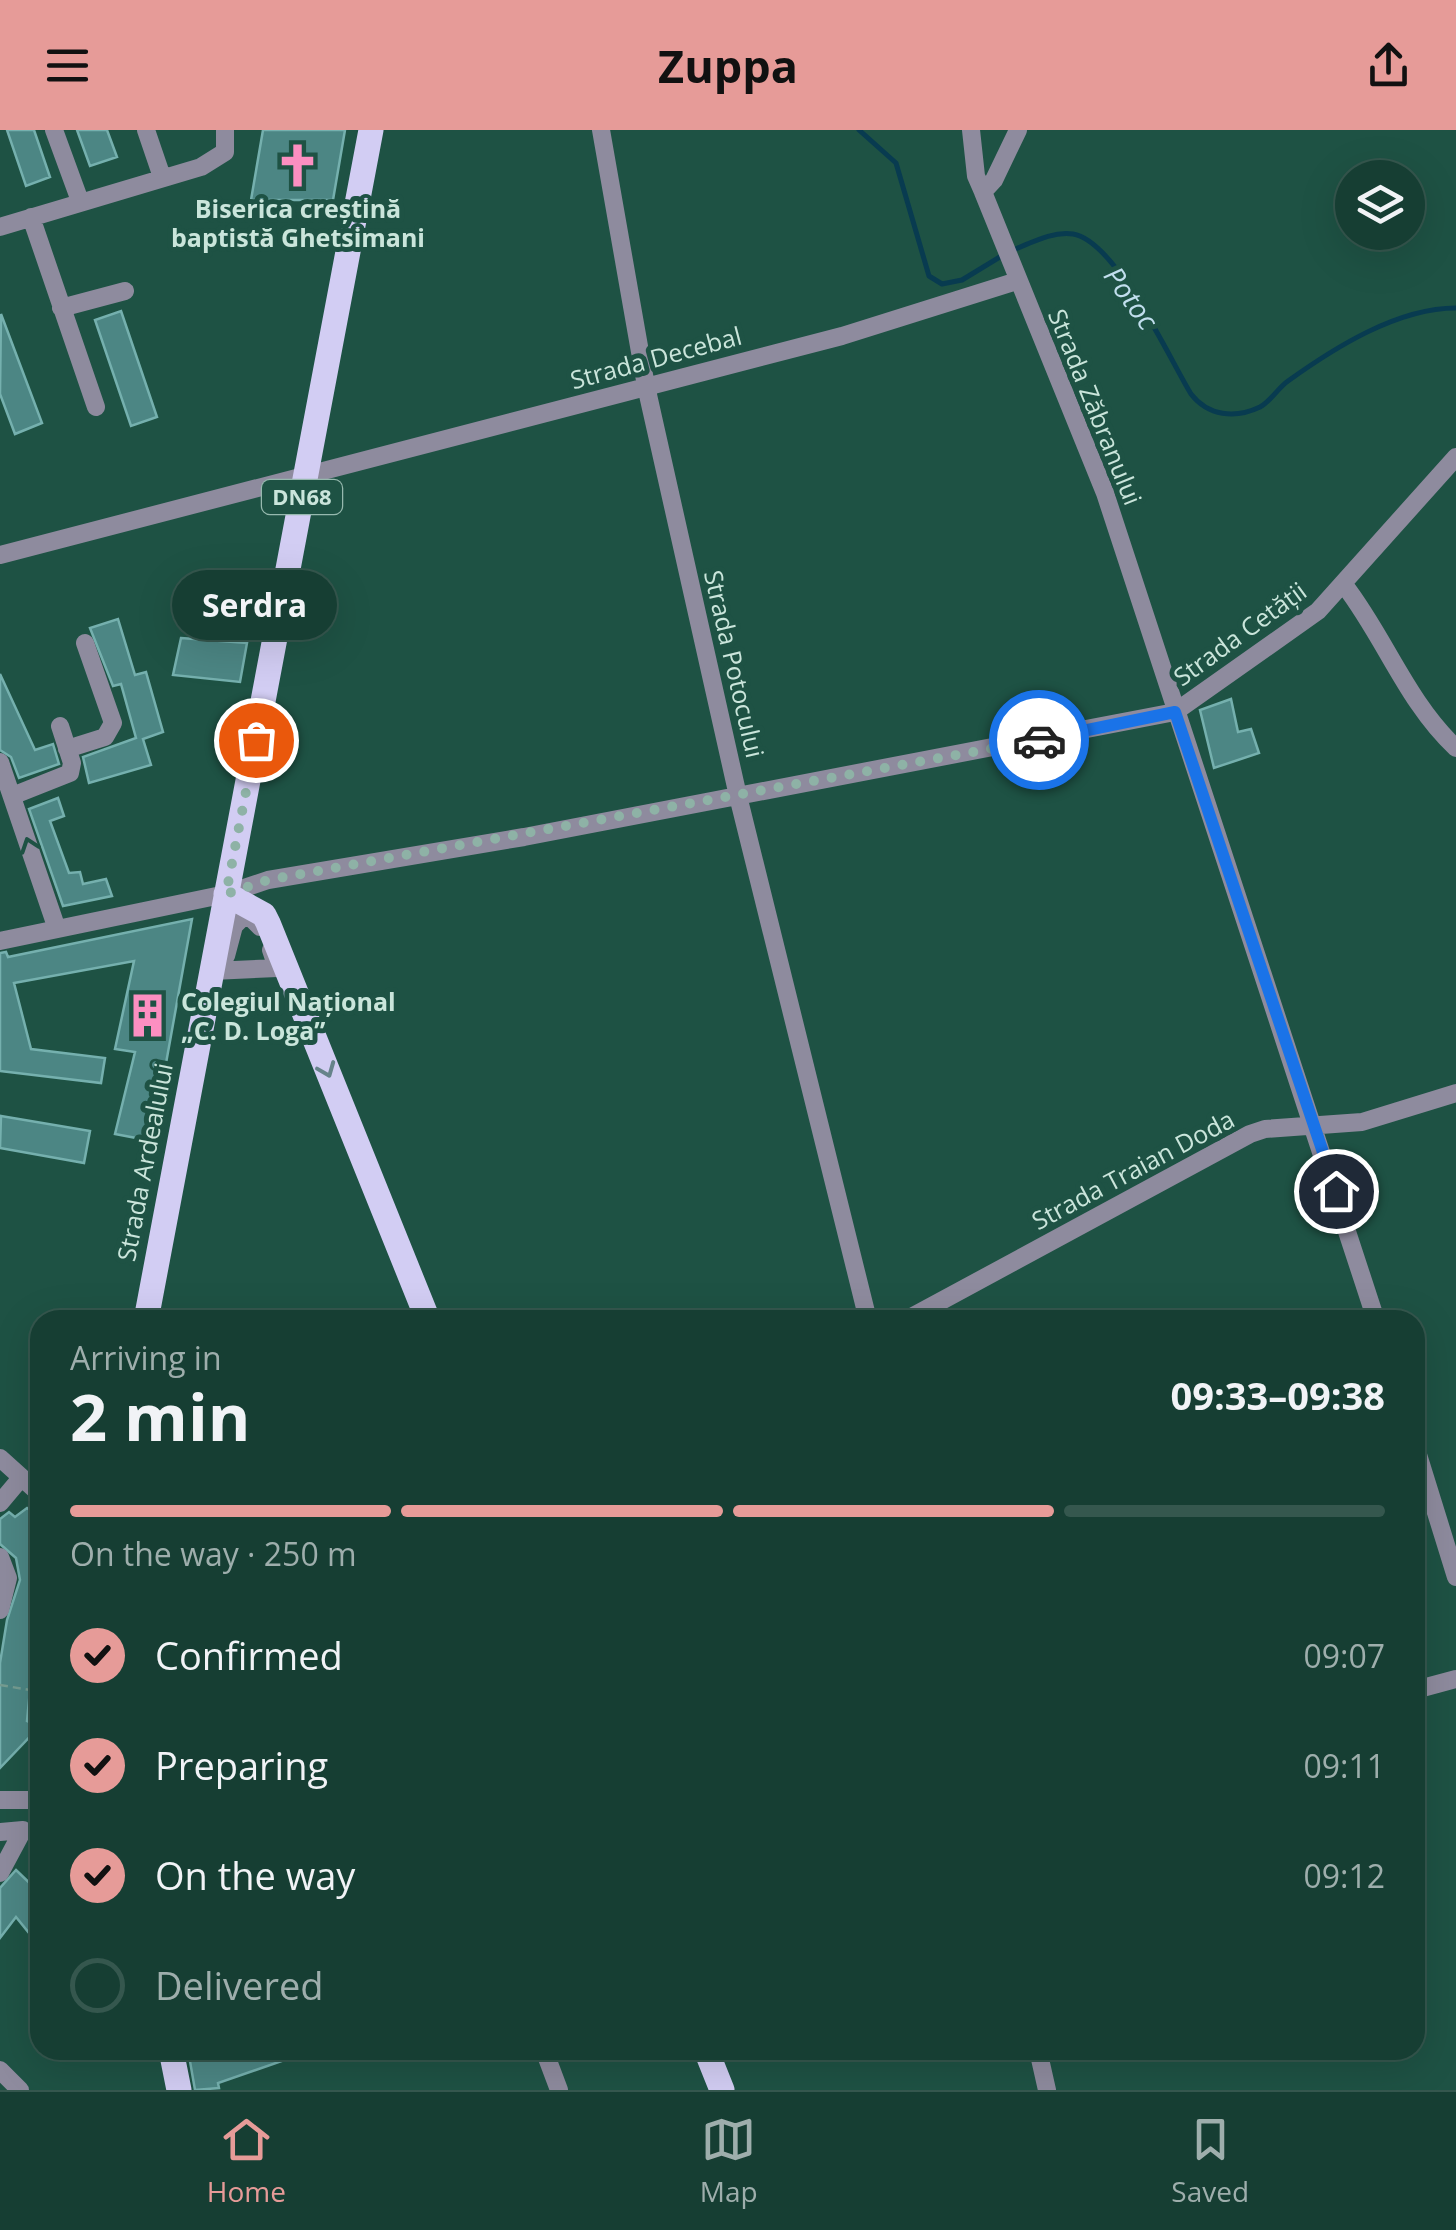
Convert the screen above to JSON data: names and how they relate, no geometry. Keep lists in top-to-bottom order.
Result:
{
  "streets": {
    "main road": ["DN68", "Strada Ardealului"],
    "street": [
      "Strada Decebal",
      "Strada Zăbranului",
      "Strada Cetății",
      "Strada Potocului",
      "Strada Traian Doda"
    ]
  },
  "crossings": [
    ["Strada Decebal", "Strada Zăbranului"],
    ["Strada Decebal", "Strada Potocului"],
    ["Strada Decebal", "Strada Ardealului"],
    ["Strada Zăbranului", "Strada Cetății"],
    ["Strada Zăbranului", "Strada Traian Doda"],
    ["Strada Cetății", "Strada Potocului"],
    ["Strada Cetății", "Strada Ardealului"]
  ],
  "water": ["Potoc"],
  "places": {
    "church": ["Biserica creștină baptistă Ghetsimani"],
    "other": ["Serdra"],
    "building": ["Colegiul Național „C. D. Loga”"]
  },
  "page": {
    "header": "Zuppa",
    "bubble": "Serdra",
    "heading": ["2 min", "Arriving in", "09:33–09:38"],
    "bar": "On the way · 250 m",
    "list": [
      ["Confirmed", "09:07"],
      ["Preparing", "09:11"],
      ["On the way", "09:12"],
      "Delivered"
    ],
    "tabs": ["Home", "Map", "Saved"]
  }
}
